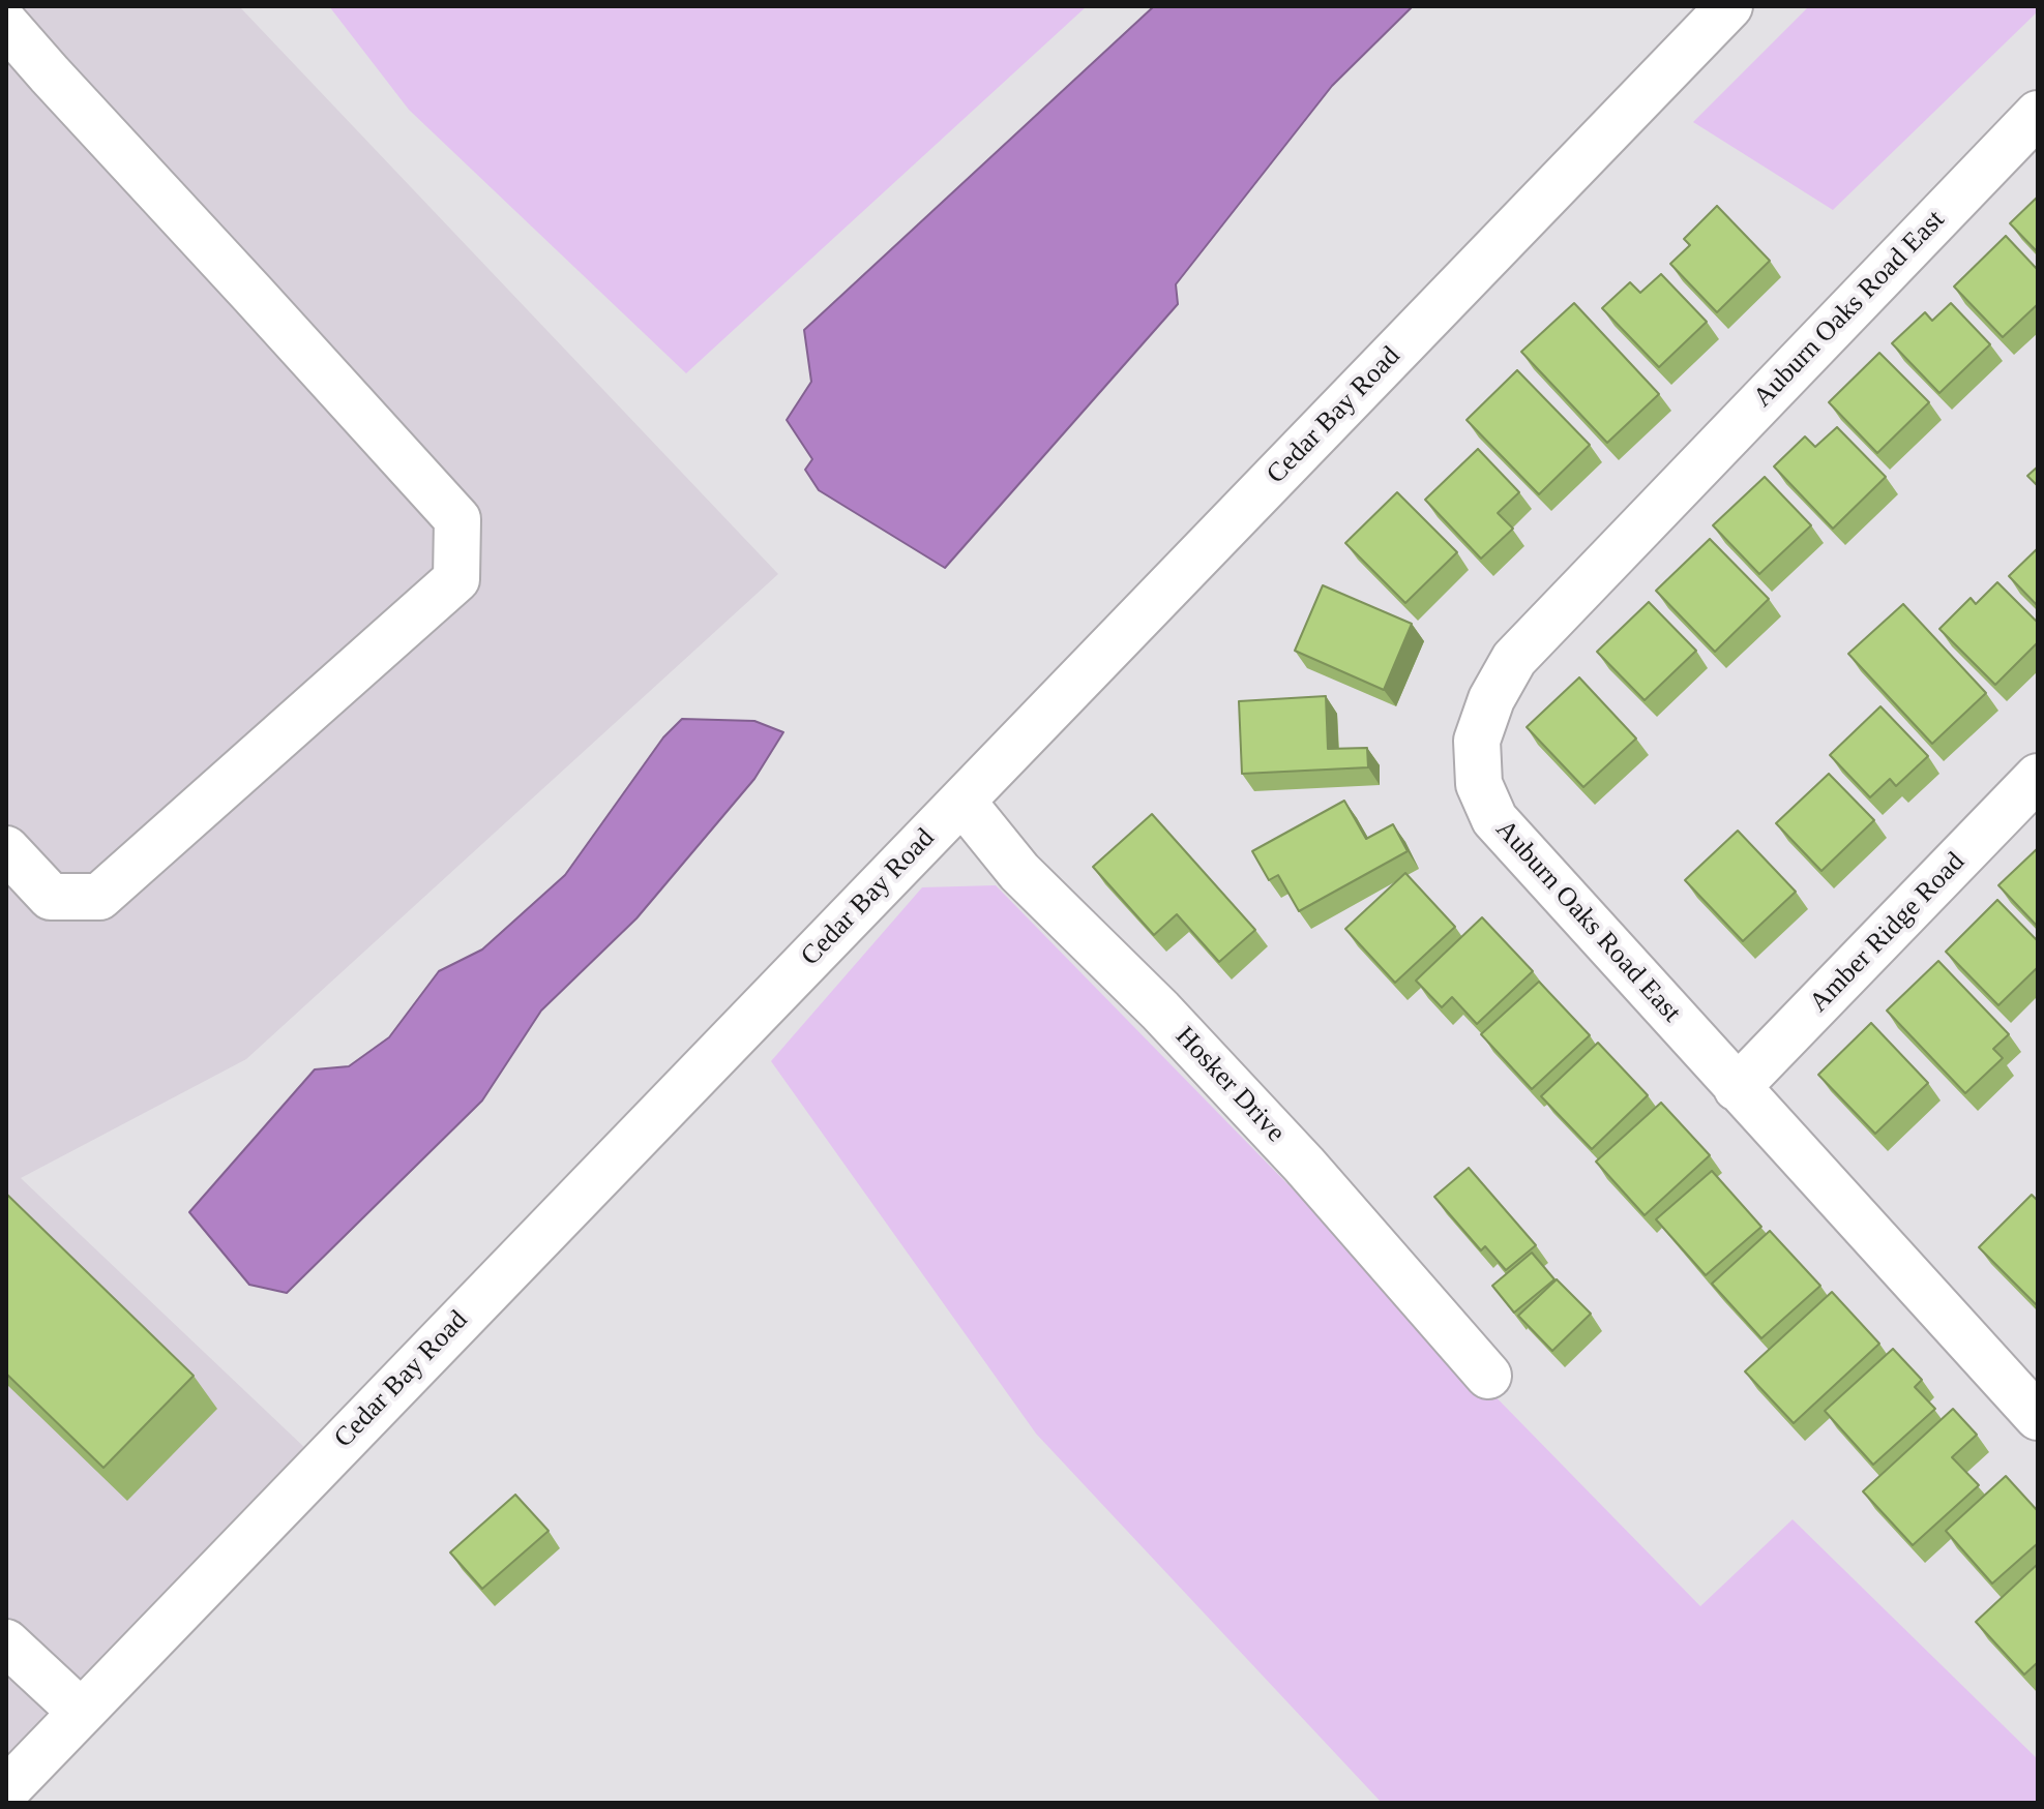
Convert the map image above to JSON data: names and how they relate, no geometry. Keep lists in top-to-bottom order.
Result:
{
  "streets": {
    "street": [
      "Auburn Oaks Road East",
      "Cedar Bay Road",
      "Amber Ridge Road",
      "Hosker Drive"
    ]
  },
  "crossings": [
    ["Auburn Oaks Road East", "Amber Ridge Road"],
    ["Cedar Bay Road", "Hosker Drive"]
  ]
}
